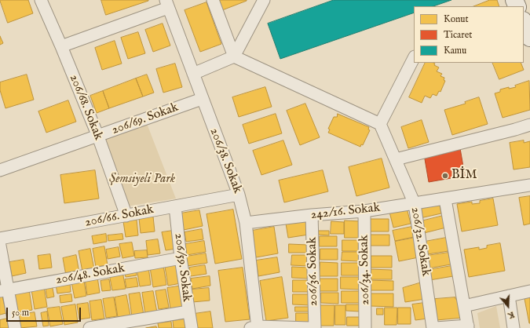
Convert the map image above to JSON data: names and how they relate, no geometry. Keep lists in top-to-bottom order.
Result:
{
  "streets": {
    "street": [
      "206/68. Sokak",
      "206/69. Sokak",
      "206/38. Sokak",
      "242/16. Sokak",
      "206/66. Sokak",
      "206/32. Sokak",
      "206/59. Sokak",
      "206/34. Sokak",
      "206/36. Sokak",
      "206/48. Sokak"
    ]
  },
  "crossings": [
    ["206/68. Sokak", "206/69. Sokak"],
    ["206/68. Sokak", "206/66. Sokak"],
    ["206/69. Sokak", "206/38. Sokak"],
    ["206/38. Sokak", "242/16. Sokak"],
    ["206/38. Sokak", "206/66. Sokak"],
    ["242/16. Sokak", "206/32. Sokak"],
    ["242/16. Sokak", "206/34. Sokak"],
    ["242/16. Sokak", "206/36. Sokak"],
    ["206/66. Sokak", "206/59. Sokak"],
    ["206/59. Sokak", "206/48. Sokak"]
  ],
  "parks": ["Şemsiyeli Park"],
  "places": ["BİM"],
  "legend": ["Konut", "Ticaret", "Kamu"],
  "scale_bar": "50 m",
  "north": "bottom"
}
